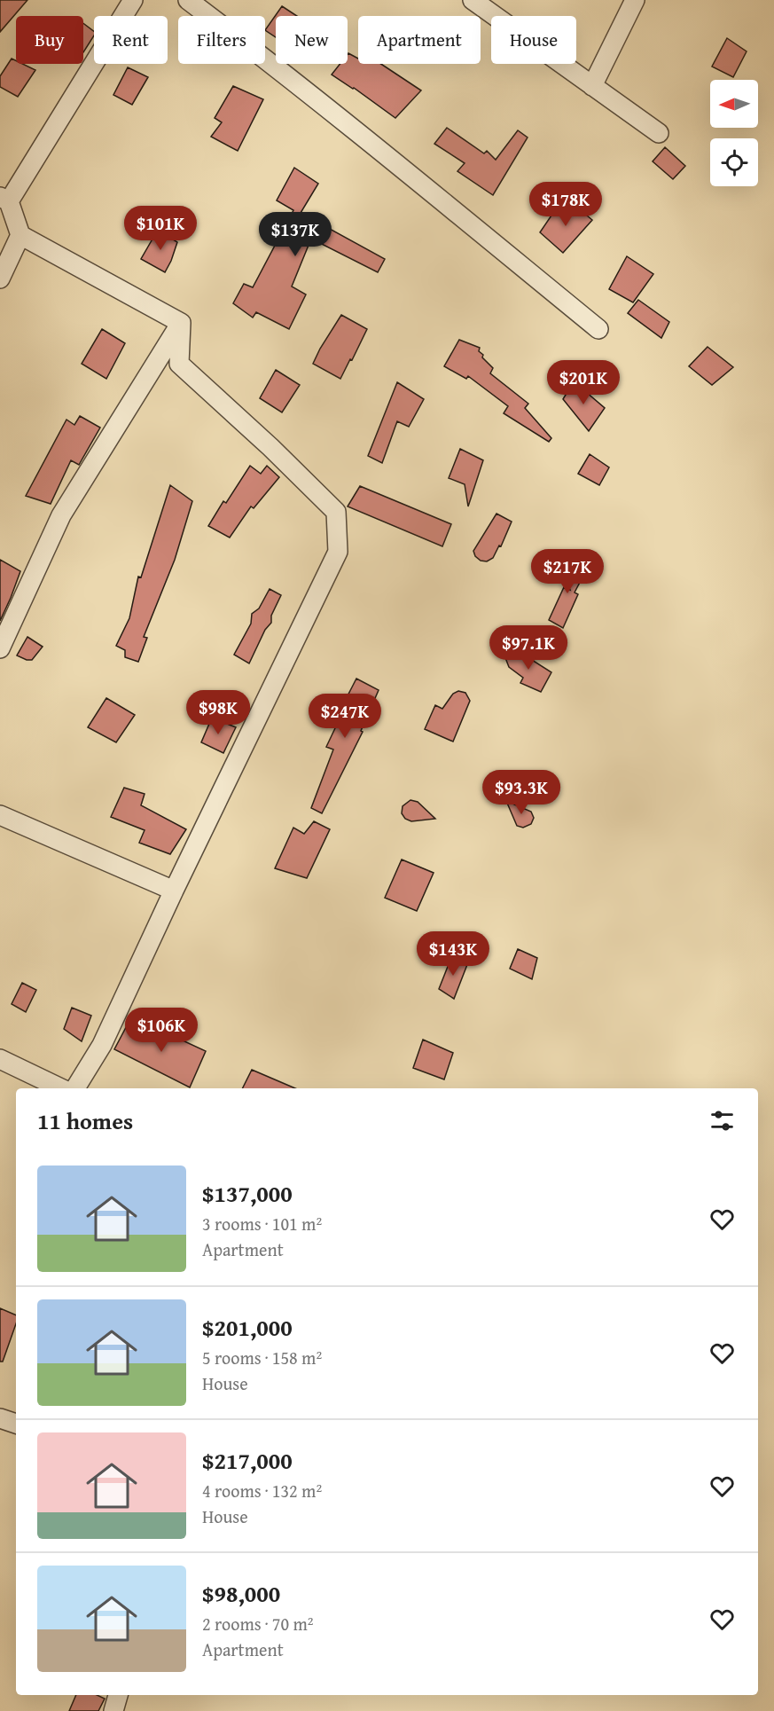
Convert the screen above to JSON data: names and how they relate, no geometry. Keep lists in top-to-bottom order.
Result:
{
  "north": "left",
  "page": {
    "chip": [
      "Buy",
      "Rent",
      "Filters",
      "New",
      "Apartment",
      "House"
    ],
    "price": [
      "$178K",
      "$101K",
      "$137K",
      "$201K",
      "$217K",
      "$97.1K",
      "$98K",
      "$247K",
      "$93.3K",
      "$143K",
      "$106K"
    ],
    "heading": "11 homes",
    "list": [
      {
        "name": "$137,000",
        "note": "3 rooms · 101 m² · Apartment"
      },
      {
        "name": "$201,000",
        "note": "5 rooms · 158 m² · House"
      },
      {
        "name": "$217,000",
        "note": "4 rooms · 132 m² · House"
      },
      {
        "name": "$98,000",
        "note": "2 rooms · 70 m² · Apartment"
      }
    ]
  }
}
